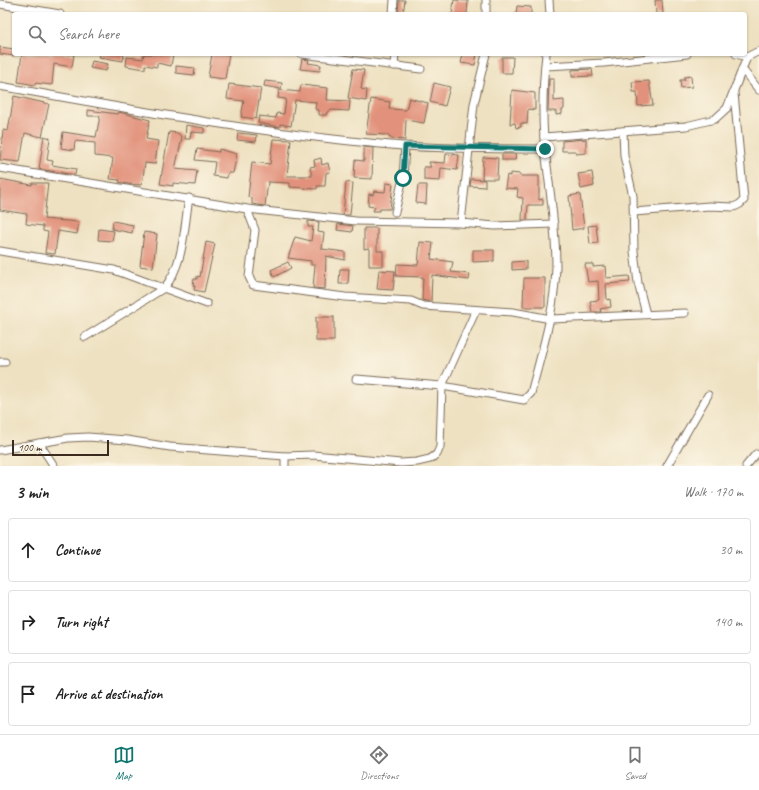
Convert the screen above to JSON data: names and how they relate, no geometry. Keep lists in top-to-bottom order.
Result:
{
  "scale_bar": "100 m",
  "page": {
    "search": "Search here",
    "scale": "100 m",
    "heading": ["3 min", "Walk · 170 m"],
    "list": [
      ["Continue", "30 m"],
      ["Turn right", "140 m"],
      "Arrive at destination"
    ],
    "nav": ["Map", "Directions", "Saved"]
  }
}
